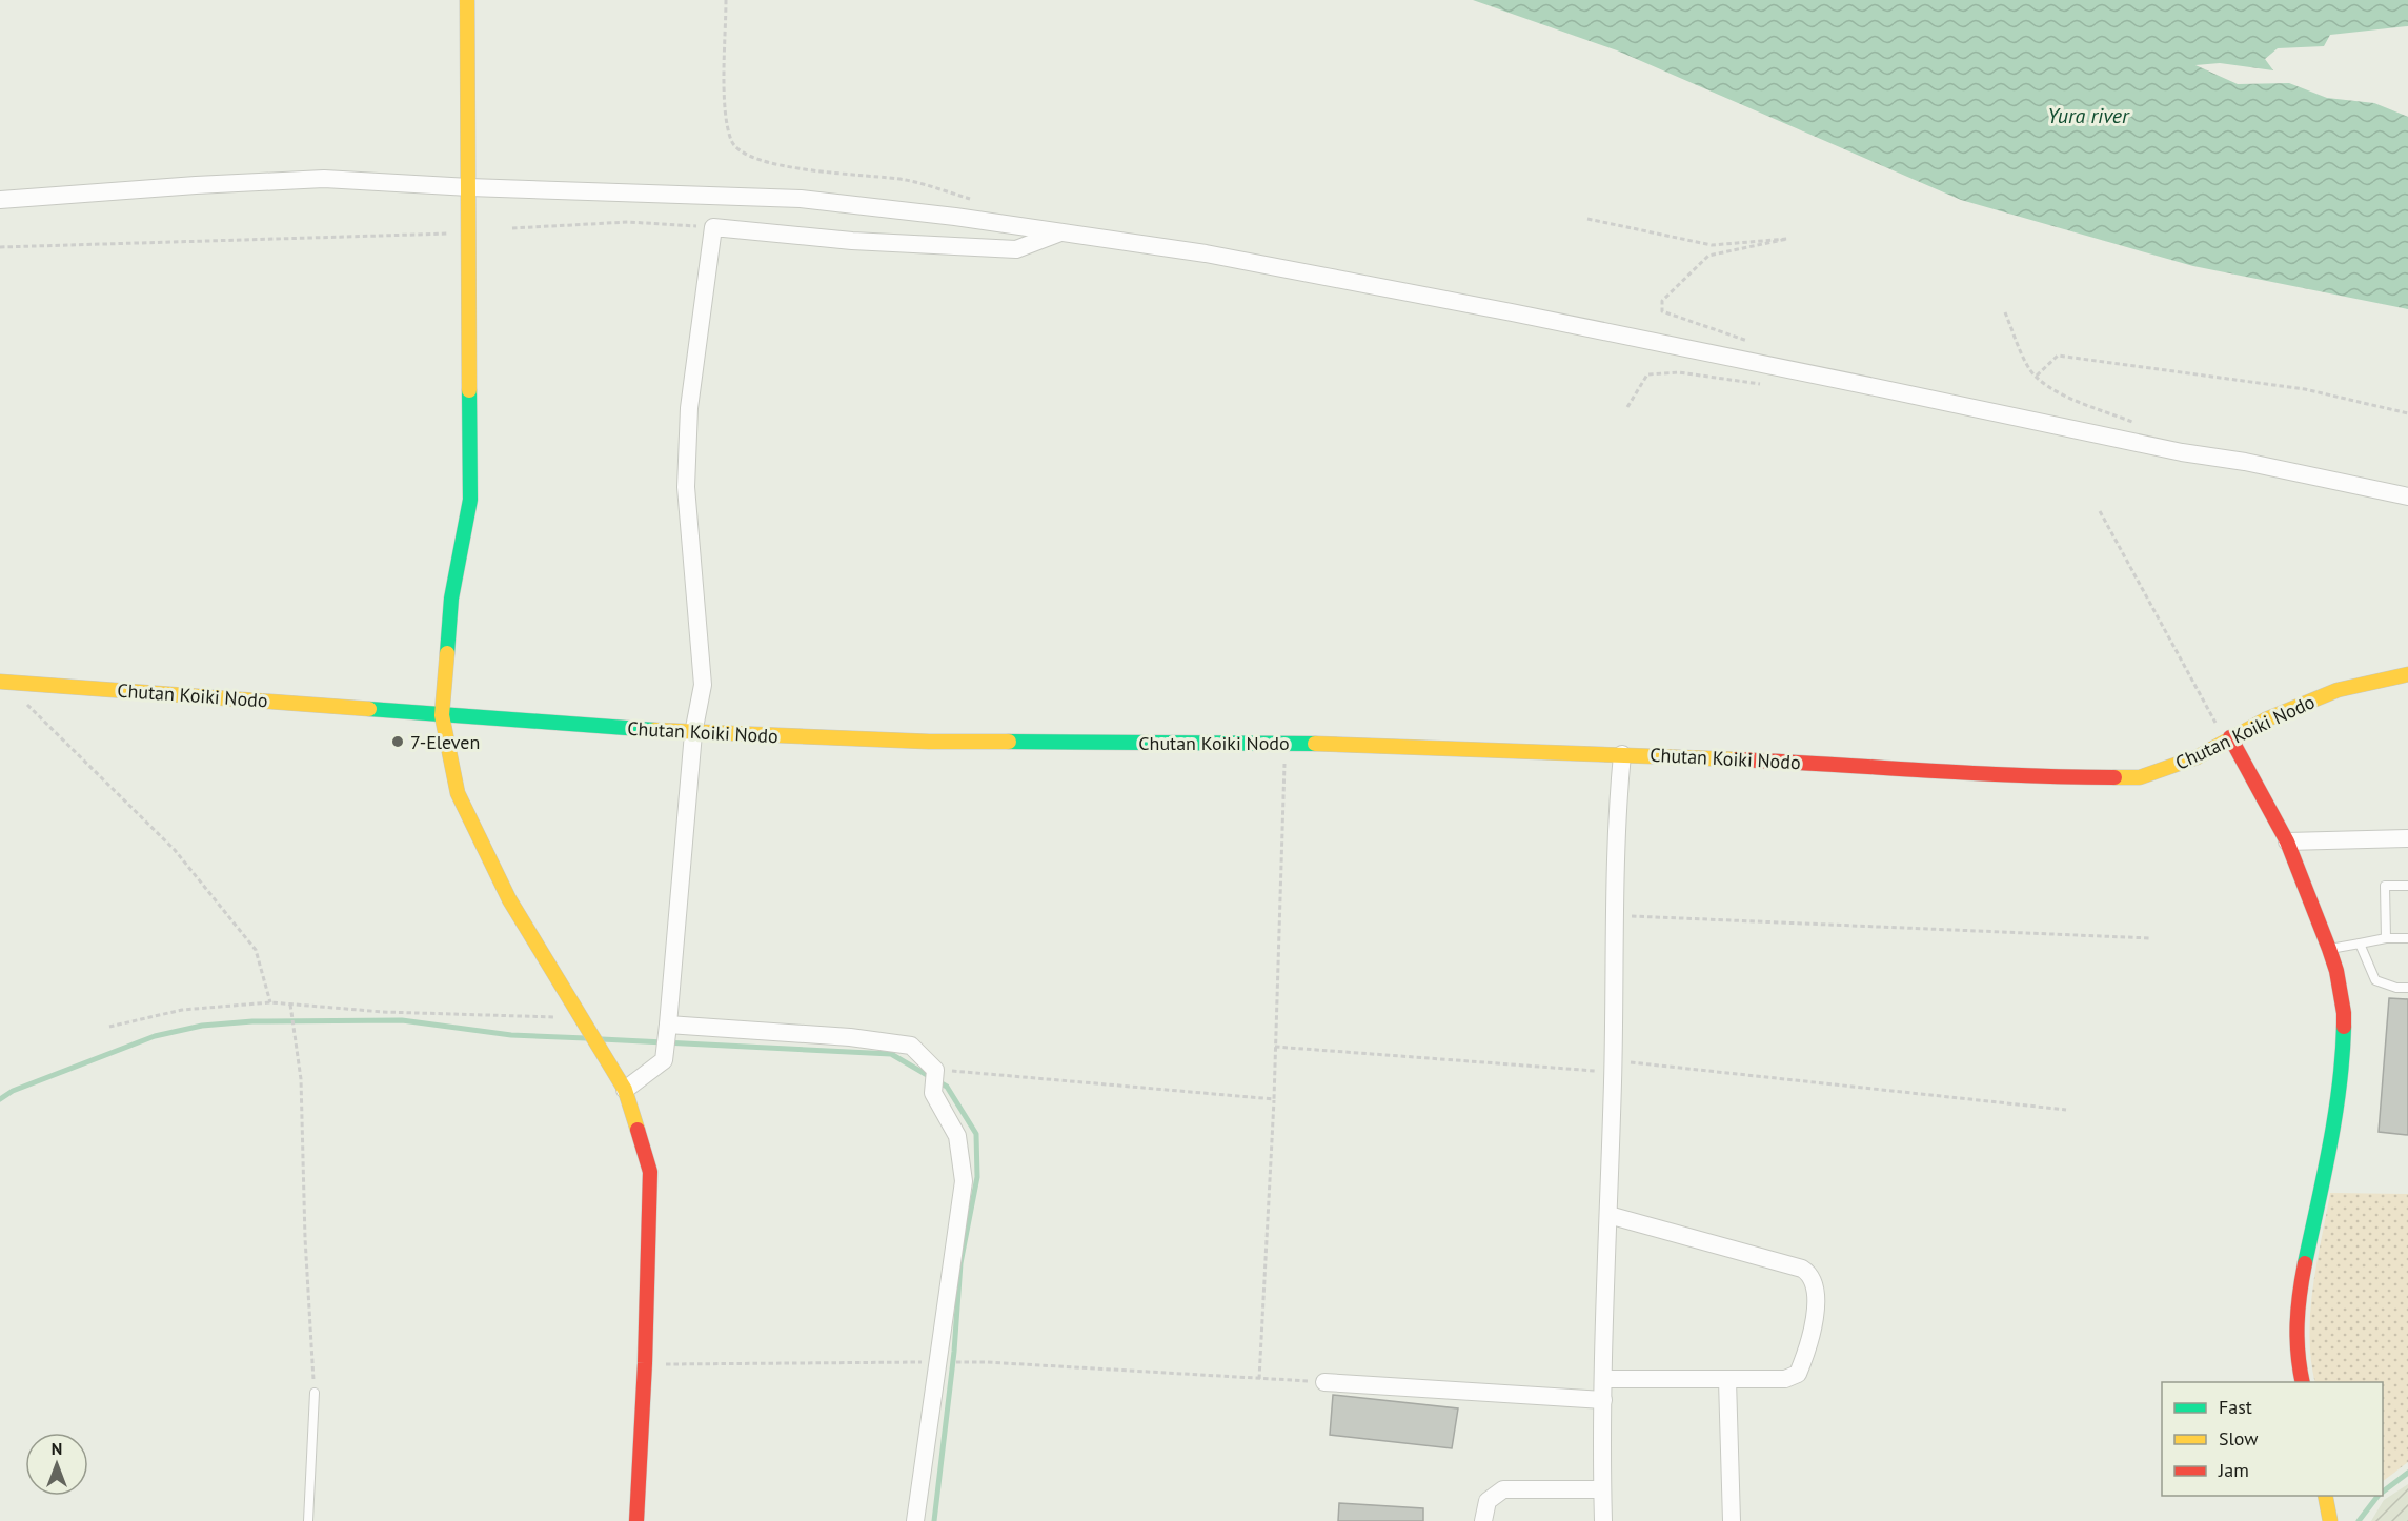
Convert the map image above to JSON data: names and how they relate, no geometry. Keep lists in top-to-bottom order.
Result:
{
  "streets": {
    "street": ["Chutan Koiki Nodo"]
  },
  "water": ["Yura river"],
  "places": ["7-Eleven"],
  "legend": ["Fast", "Slow", "Jam"],
  "north": "top"
}
